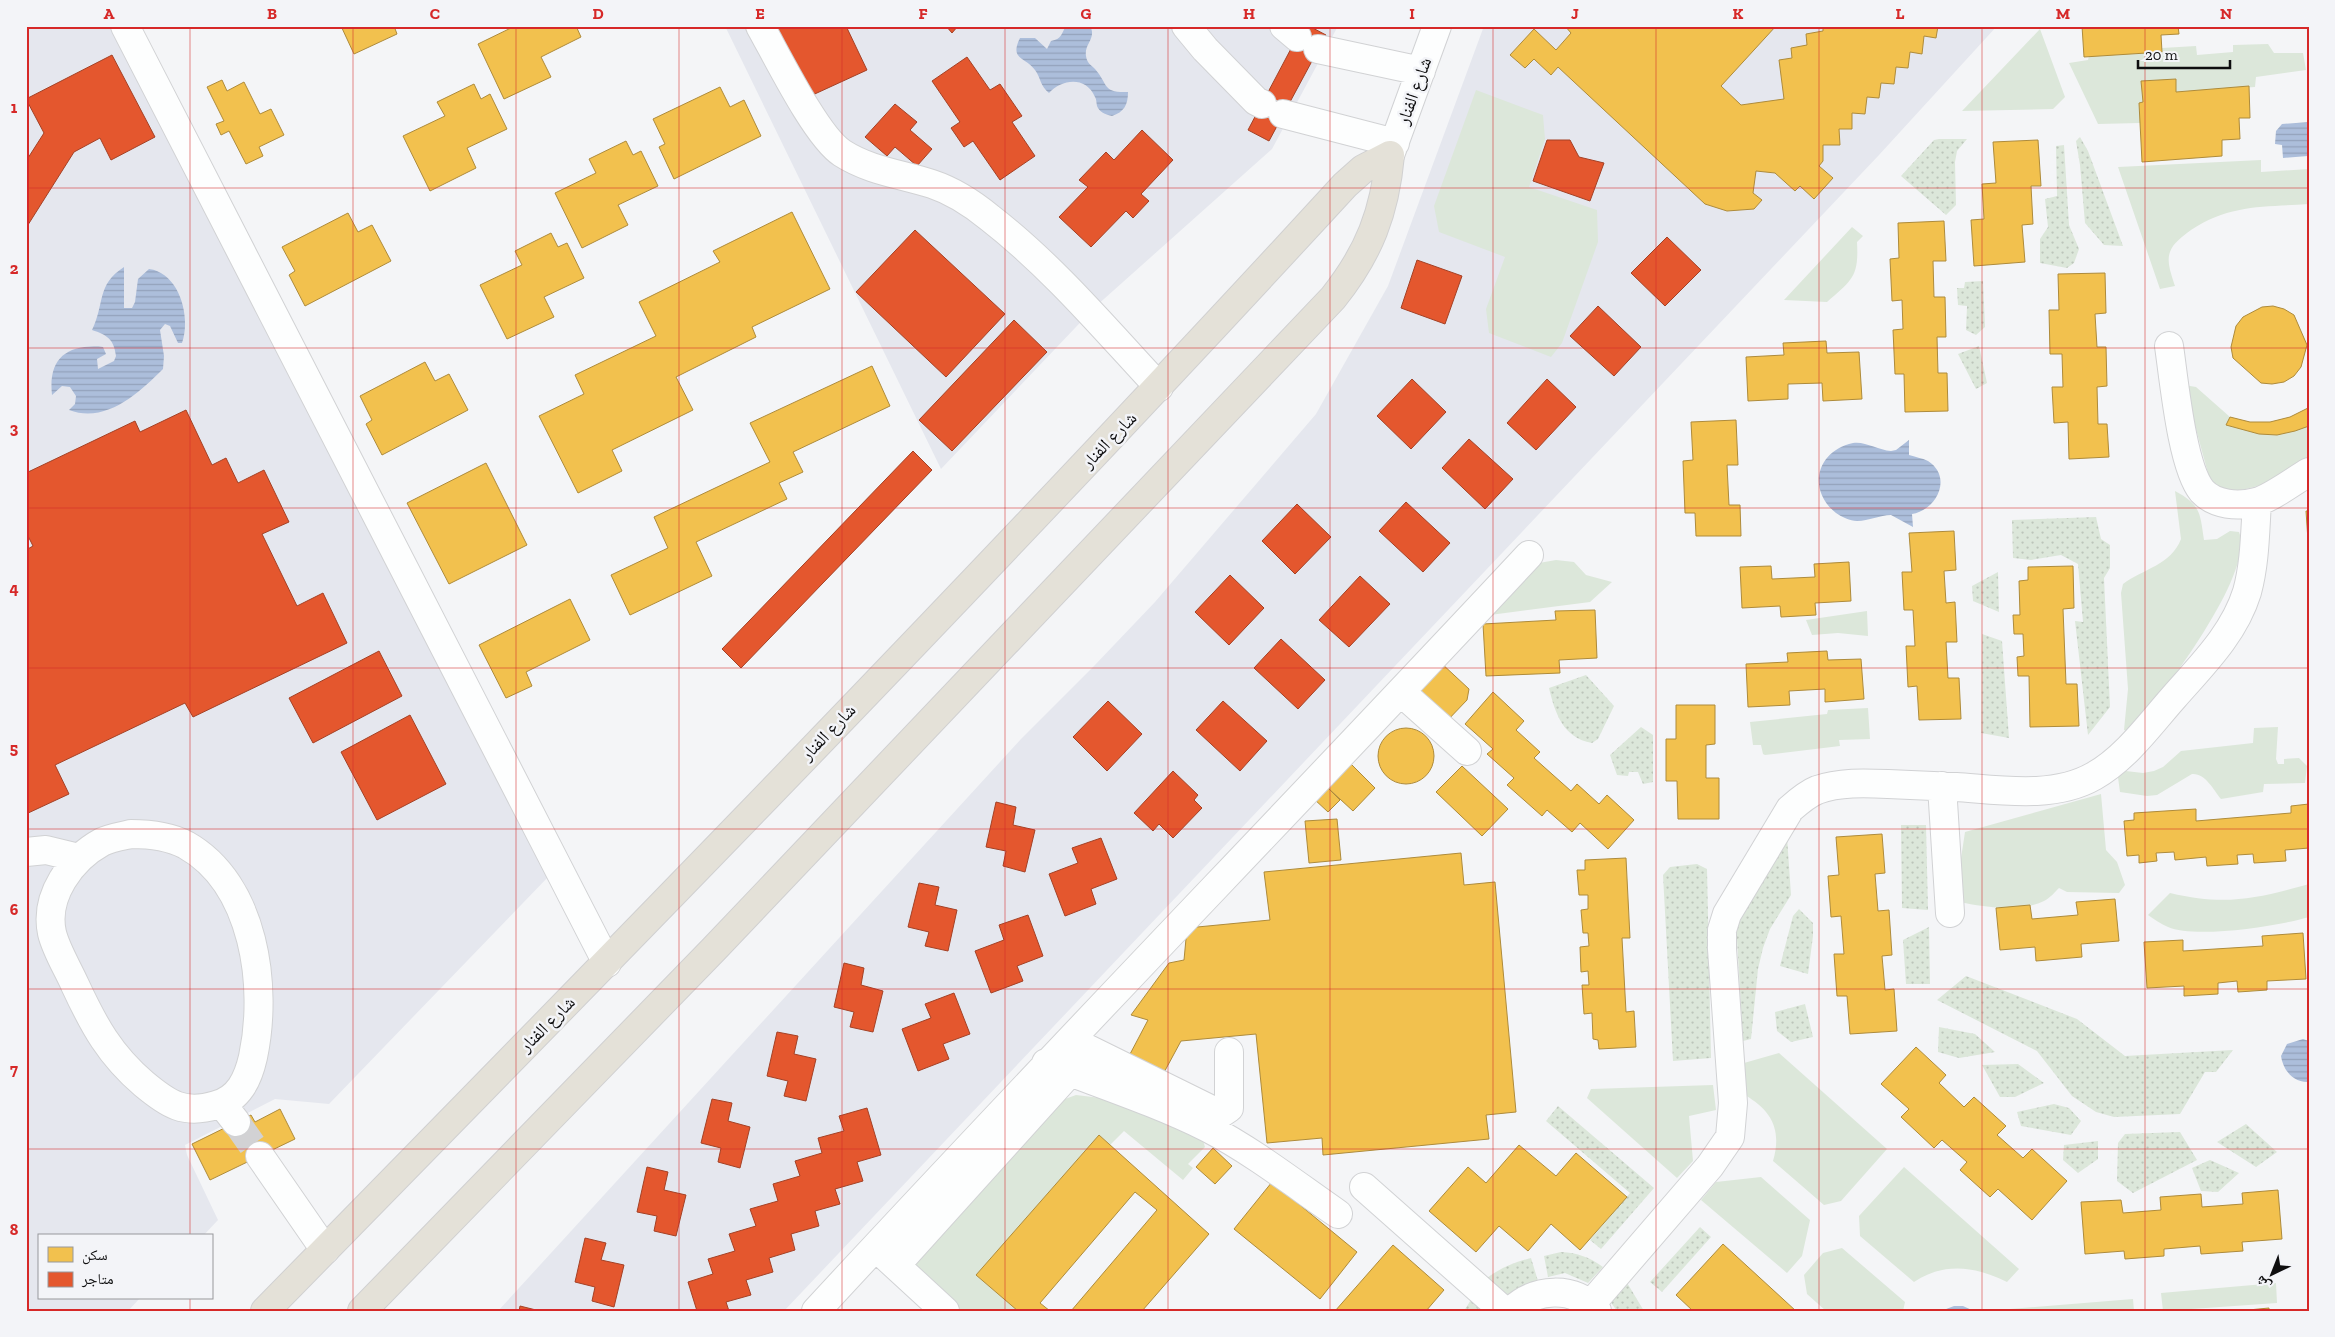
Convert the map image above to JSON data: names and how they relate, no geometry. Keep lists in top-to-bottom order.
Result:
{
  "streets": {
    "main road": ["شارع الفنار"]
  },
  "legend": ["سكن", "متاجر"],
  "scale_bar": "20 m",
  "north": "bottom left",
  "grid": {
    "columns": [
      "A",
      "B",
      "C",
      "D",
      "E",
      "F",
      "G",
      "H",
      "I",
      "J",
      "K",
      "L",
      "M",
      "N"
    ],
    "rows": [
      "1",
      "2",
      "3",
      "4",
      "5",
      "6",
      "7",
      "8"
    ]
  }
}
